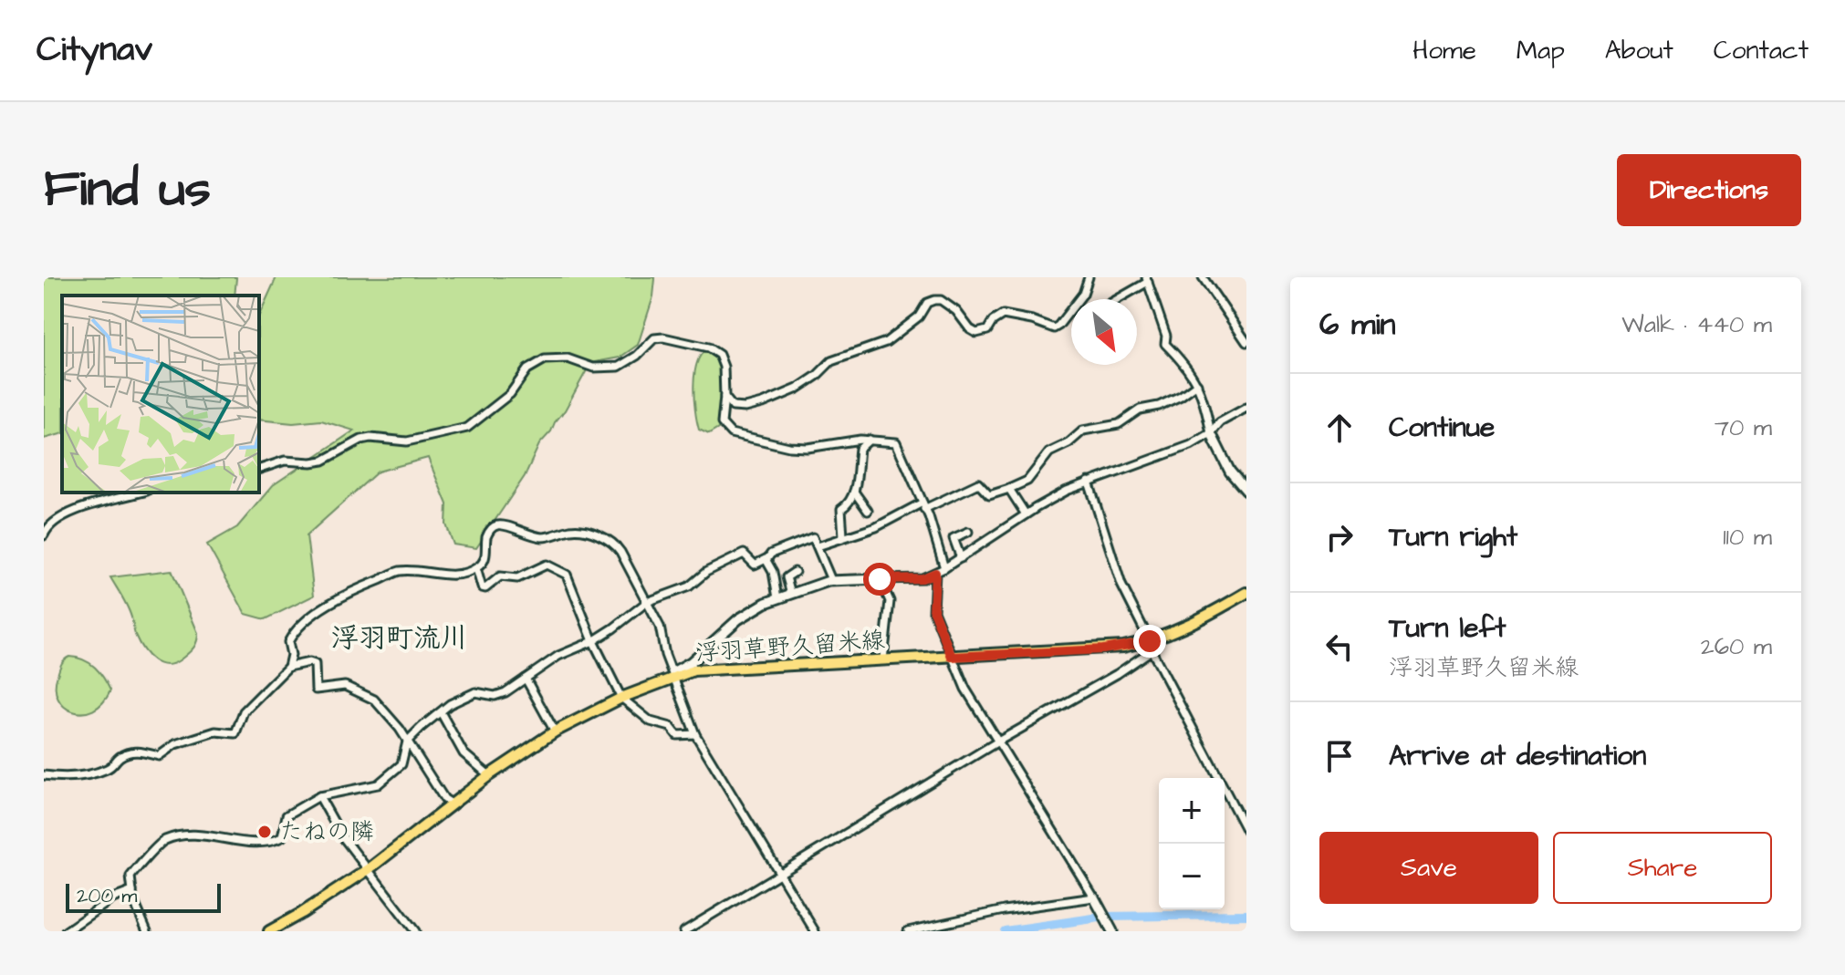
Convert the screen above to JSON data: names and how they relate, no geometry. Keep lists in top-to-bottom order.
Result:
{
  "streets": {
    "main road": ["浮羽草野久留米線"]
  },
  "districts": ["浮羽町流川"],
  "places": ["たねの隣"],
  "scale_bar": "200 m",
  "north": "bottom right",
  "page": {
    "header": "Citynav",
    "nav": [
      "Home",
      "Map",
      "About",
      "Contact"
    ],
    "title": "Find us",
    "buttons": [
      "Directions",
      ["Save", "Share"]
    ],
    "heading": ["6 min", "Walk · 440 m"],
    "list": [
      ["Continue", "70 m"],
      ["Turn right", "110 m"],
      ["Turn left", "浮羽草野久留米線", "260 m"],
      "Arrive at destination"
    ],
    "map_buttons": ["+", "−"],
    "scale": "200 m"
  }
}
